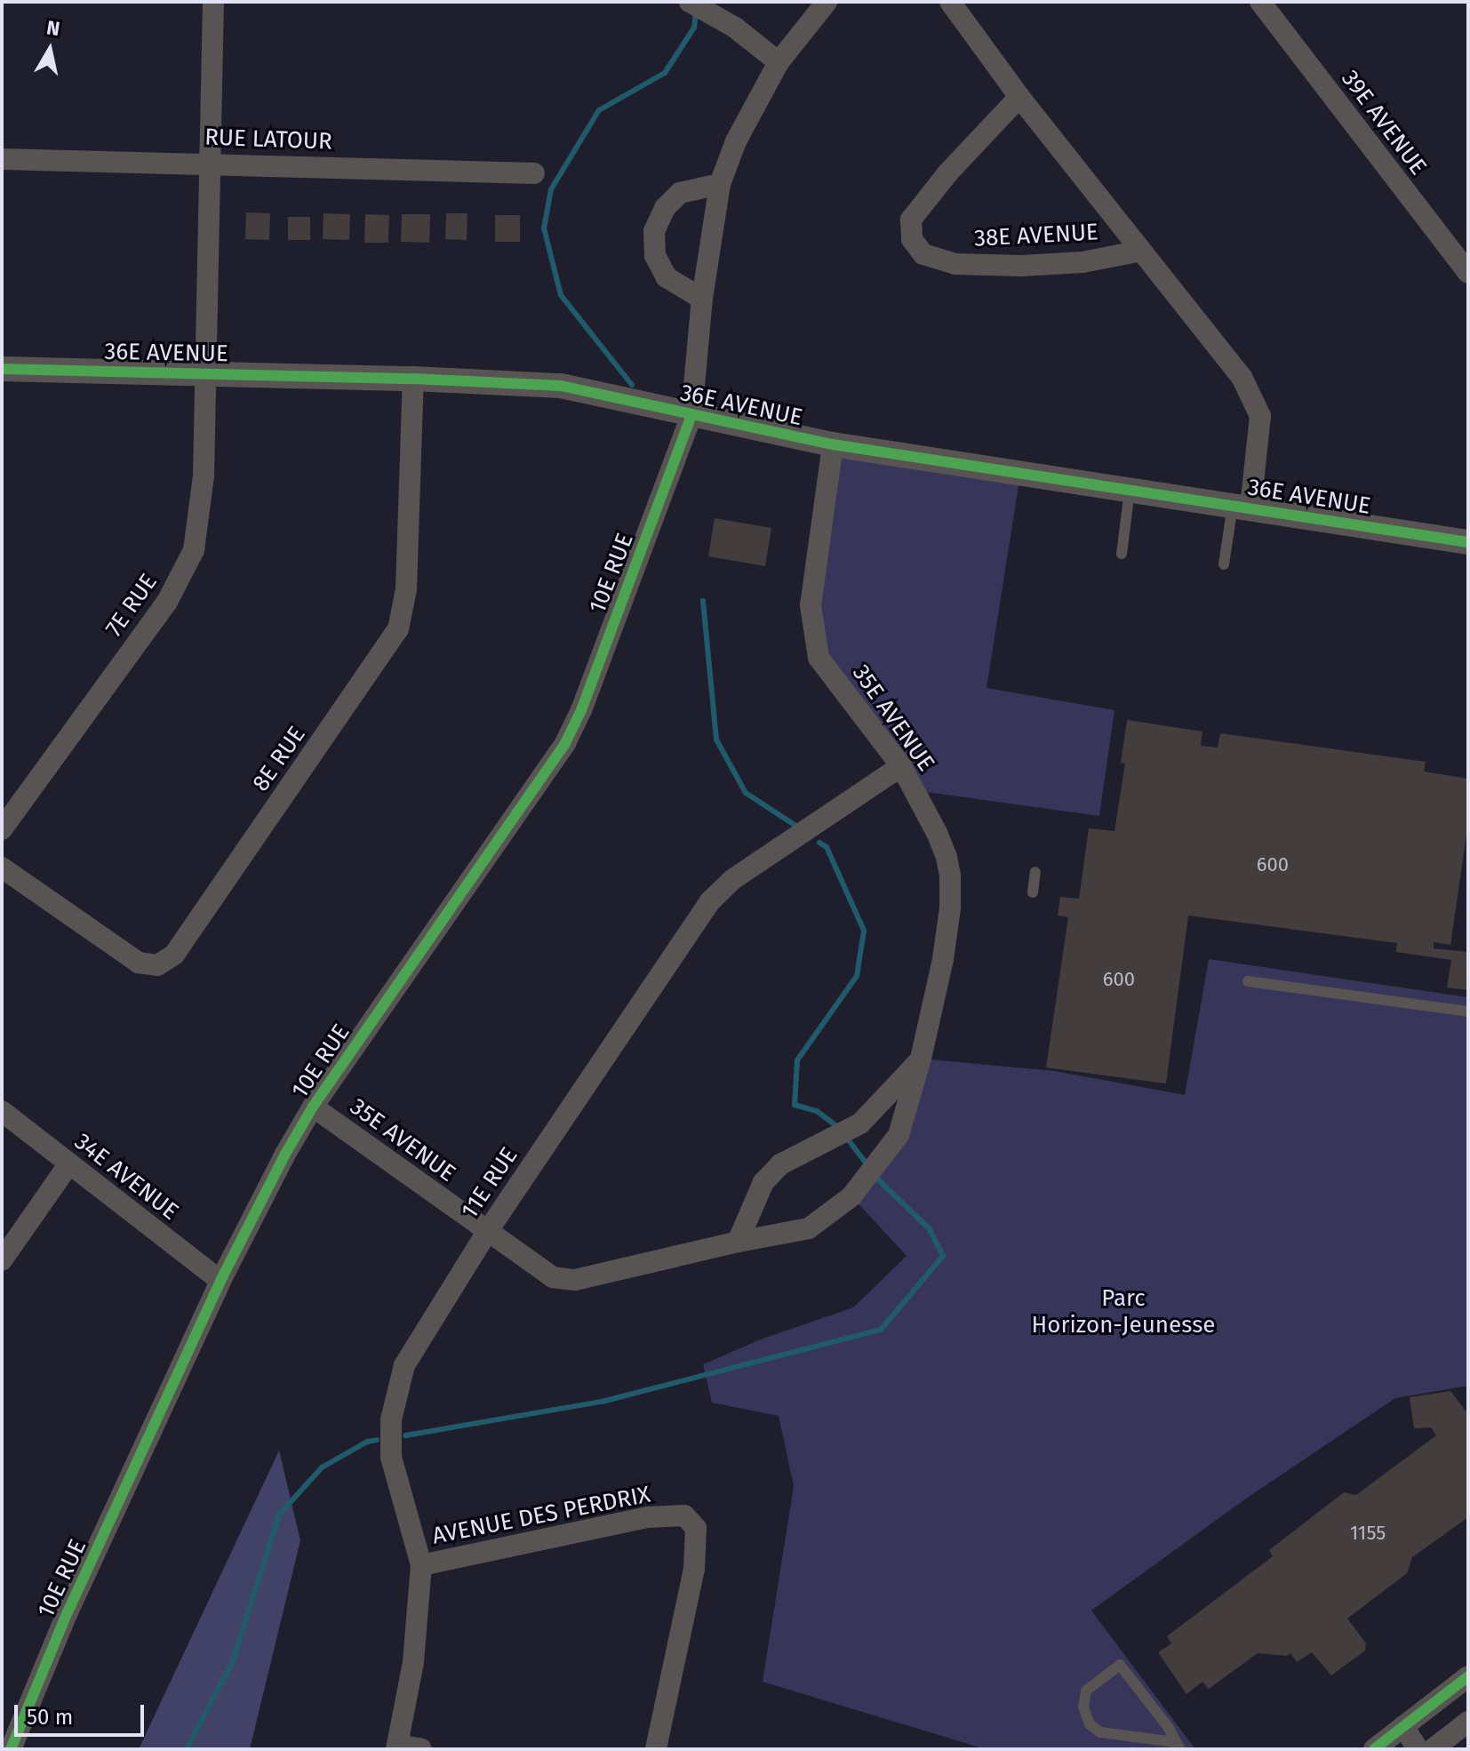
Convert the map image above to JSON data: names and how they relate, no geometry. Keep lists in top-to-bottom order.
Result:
{
  "streets": {
    "street": [
      "39E AVENUE",
      "RUE LATOUR",
      "38E AVENUE",
      "36E AVENUE",
      "10E RUE",
      "7E RUE",
      "35E AVENUE",
      "8E RUE",
      "34E AVENUE",
      "11E RUE",
      "AVENUE DES PERDRIX"
    ]
  },
  "crossings": [
    ["RUE LATOUR", "7E RUE"],
    ["38E AVENUE", "36E AVENUE"],
    ["36E AVENUE", "10E RUE"],
    ["36E AVENUE", "7E RUE"],
    ["36E AVENUE", "35E AVENUE"],
    ["36E AVENUE", "8E RUE"],
    ["10E RUE", "35E AVENUE"],
    ["10E RUE", "34E AVENUE"],
    ["35E AVENUE", "11E RUE"],
    ["11E RUE", "AVENUE DES PERDRIX"]
  ],
  "parks": ["Parc Horizon-Jeunesse"],
  "house_numbers": ["600", "600", "1155"],
  "scale_bar": "50 m",
  "north": "top"
}
